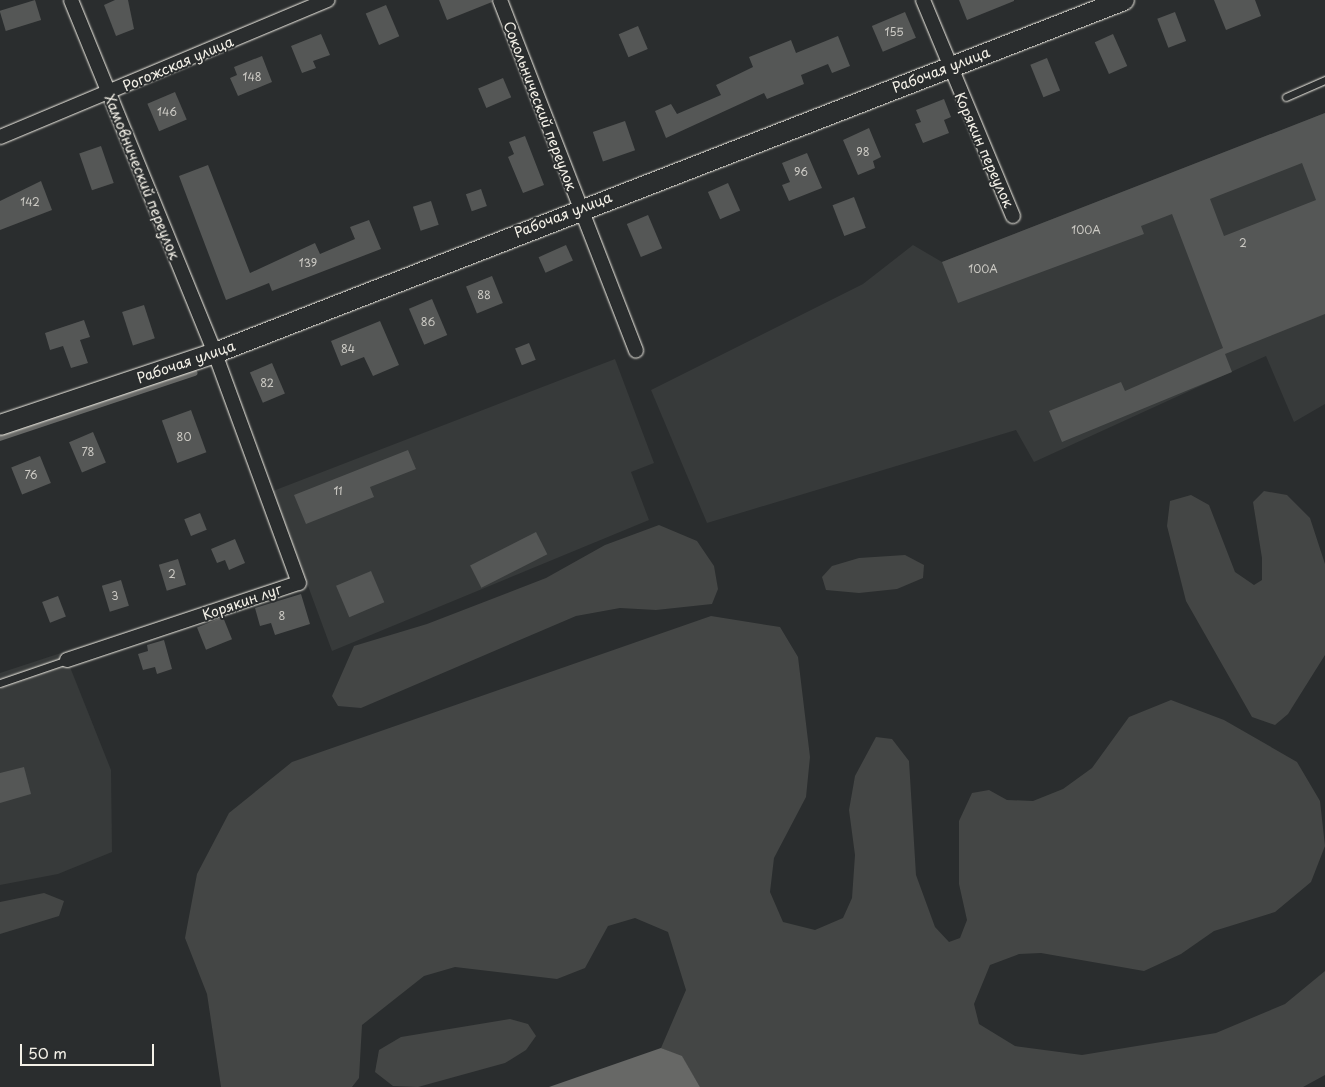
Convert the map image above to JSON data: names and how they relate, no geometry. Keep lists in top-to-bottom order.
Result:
{
  "streets": {
    "main road": ["Рабочая улица"],
    "street": [
      "Рогожская улица",
      "Сокольнический переулок",
      "Корякин переулок",
      "Хамовнический переулок",
      "Корякин луг"
    ]
  },
  "crossings": [
    ["Рогожская улица", "Хамовнический переулок"],
    ["Рабочая улица", "Сокольнический переулок"],
    ["Рабочая улица", "Корякин переулок"],
    ["Рабочая улица", "Хамовнический переулок"],
    ["Рабочая улица", "Корякин луг"],
    ["Хамовнический переулок", "Корякин луг"]
  ],
  "house_numbers": [
    "155",
    "148",
    "146",
    "98",
    "96",
    "142",
    "100А",
    "2",
    "139",
    "100А",
    "88",
    "86",
    "84",
    "82",
    "80",
    "78",
    "76",
    "11",
    "2",
    "3",
    "8"
  ],
  "scale_bar": "50 m"
}
